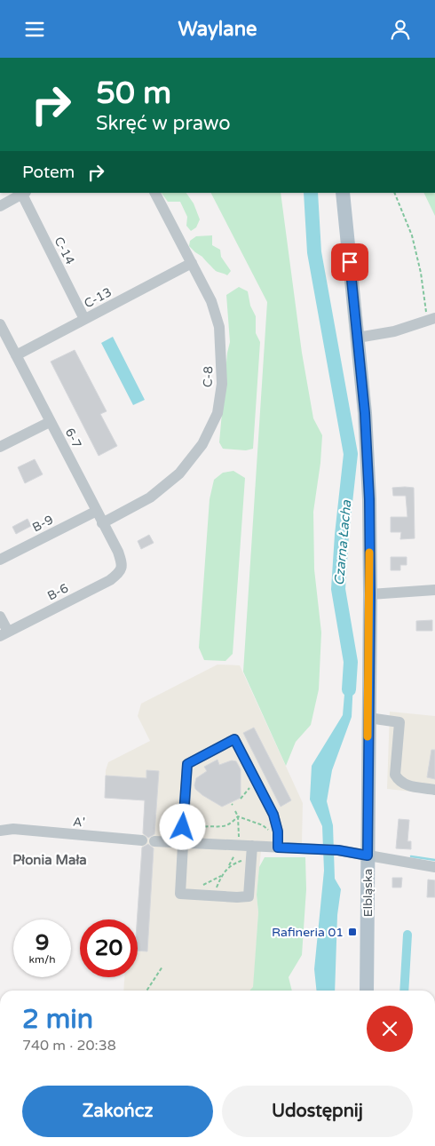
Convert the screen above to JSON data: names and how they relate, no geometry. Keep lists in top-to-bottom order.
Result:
{
  "streets": {
    "main road": ["Elbląska"],
    "street": [
      "C-14",
      "C-13",
      "C-8",
      "6-7",
      "B-9",
      "B-6",
      "A'"
    ]
  },
  "crossings": [
    ["C-14", "C-13"],
    ["C-13", "C-8"],
    ["C-13", "6-7"],
    ["C-8", "6-7"],
    ["6-7", "B-9"],
    ["6-7", "B-6"]
  ],
  "districts": ["Płonia Mała"],
  "water": ["Czarna Łacha"],
  "places": {
    "transit": ["Rafineria 01"]
  },
  "page": {
    "header": "Waylane",
    "turn": ["50 m", "Skręć w prawo"],
    "then": "Potem",
    "speed": "9 km/h",
    "limit": "20",
    "heading": ["2 min", "740 m · 20:38"],
    "buttons": ["Zakończ", "Udostępnij"]
  }
}
